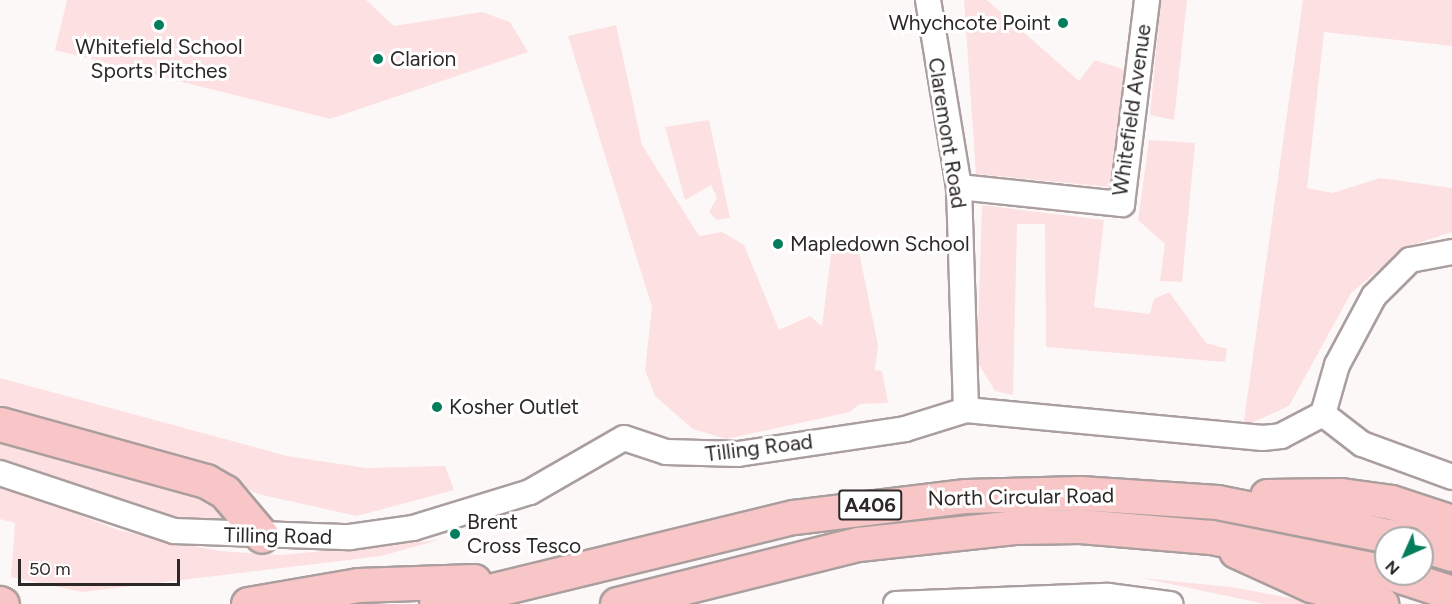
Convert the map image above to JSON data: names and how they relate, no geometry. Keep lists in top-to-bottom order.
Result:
{
  "streets": {
    "highway": ["North Circular Road", "A406"],
    "street": ["Whitefield Avenue", "Claremont Road", "Tilling Road"]
  },
  "crossings": [
    ["Whitefield Avenue", "Claremont Road"],
    ["Claremont Road", "Tilling Road"],
    ["North Circular Road", "A406"]
  ],
  "places": [
    "Whychcote Point",
    "Whitefield School Sports Pitches",
    "Clarion",
    "Mapledown School",
    "Kosher Outlet",
    "Brent Cross Tesco"
  ],
  "scale_bar": "50 m",
  "north": "bottom left"
}
